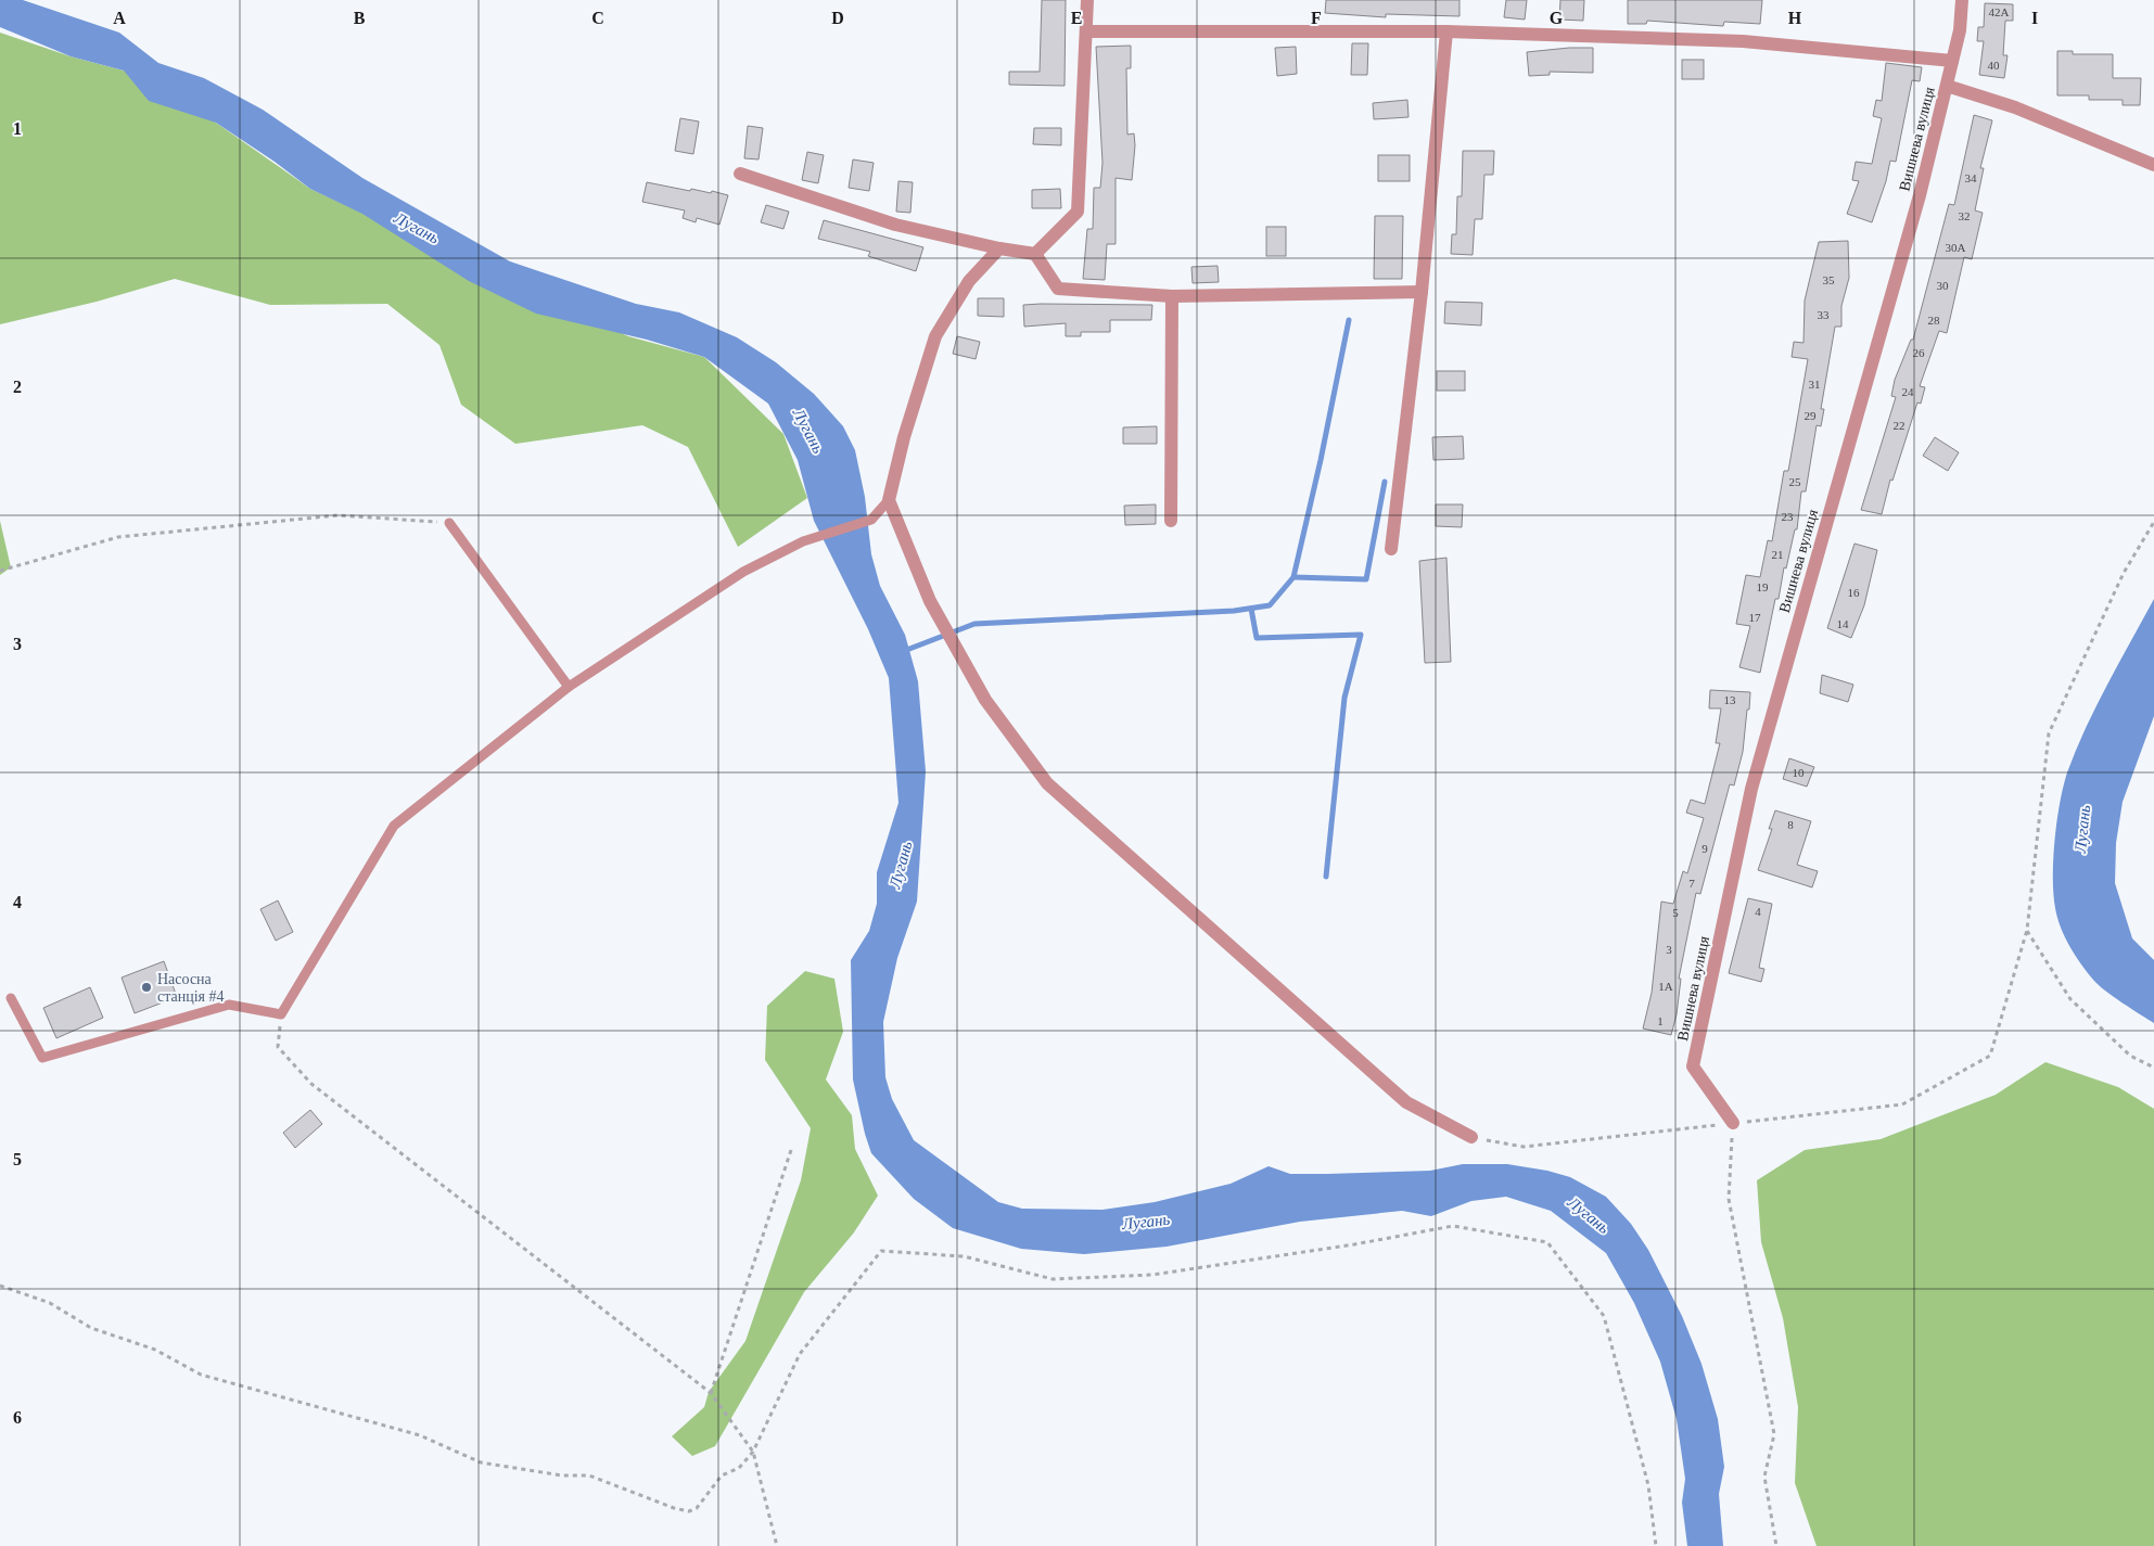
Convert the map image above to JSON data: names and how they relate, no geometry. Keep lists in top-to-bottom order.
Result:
{
  "streets": {
    "street": ["Вишнева вулиця"]
  },
  "water": ["Лугань"],
  "places": ["Насосна станція #4"],
  "house_numbers": [
    "42А",
    "40",
    "34",
    "32",
    "30А",
    "35",
    "30",
    "33",
    "28",
    "26",
    "31",
    "24",
    "29",
    "22",
    "25",
    "23",
    "21",
    "19",
    "16",
    "17",
    "14",
    "13",
    "10",
    "8",
    "9",
    "7",
    "4",
    "5",
    "3",
    "1А",
    "1"
  ],
  "grid": {
    "columns": [
      "A",
      "B",
      "C",
      "D",
      "E",
      "F",
      "G",
      "H",
      "I"
    ],
    "rows": [
      "1",
      "2",
      "3",
      "4",
      "5",
      "6"
    ]
  }
}
